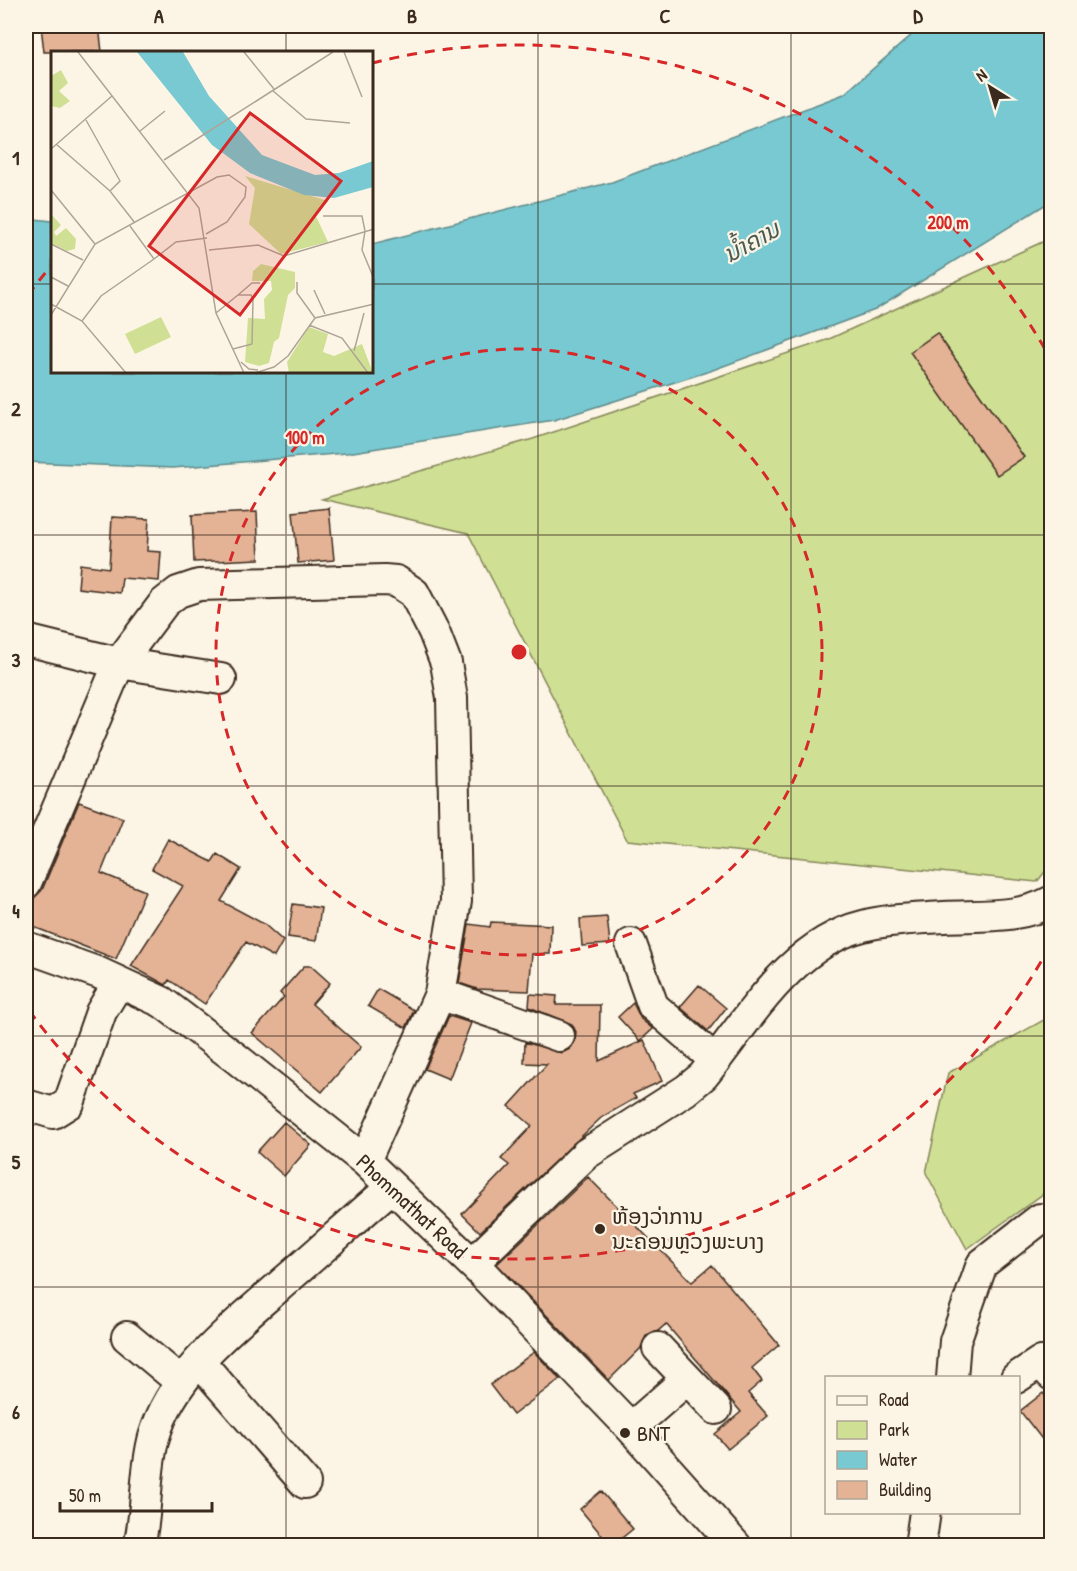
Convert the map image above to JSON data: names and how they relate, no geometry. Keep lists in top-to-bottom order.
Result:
{
  "streets": {
    "street": ["Phommathat Road"]
  },
  "water": ["ນ້ຳຄານ"],
  "places": ["ຫ້ອງວ່າການ ນະຄອນຫຼວງພະບາງ", "BNT"],
  "legend": [
    "Road",
    "Park",
    "Water",
    "Building"
  ],
  "scale_bar": "50 m",
  "north": "top left",
  "grid": {
    "columns": [
      "A",
      "B",
      "C",
      "D"
    ],
    "rows": [
      "1",
      "2",
      "3",
      "4",
      "5",
      "6"
    ]
  },
  "rings": ["200 m", "100 m"]
}
